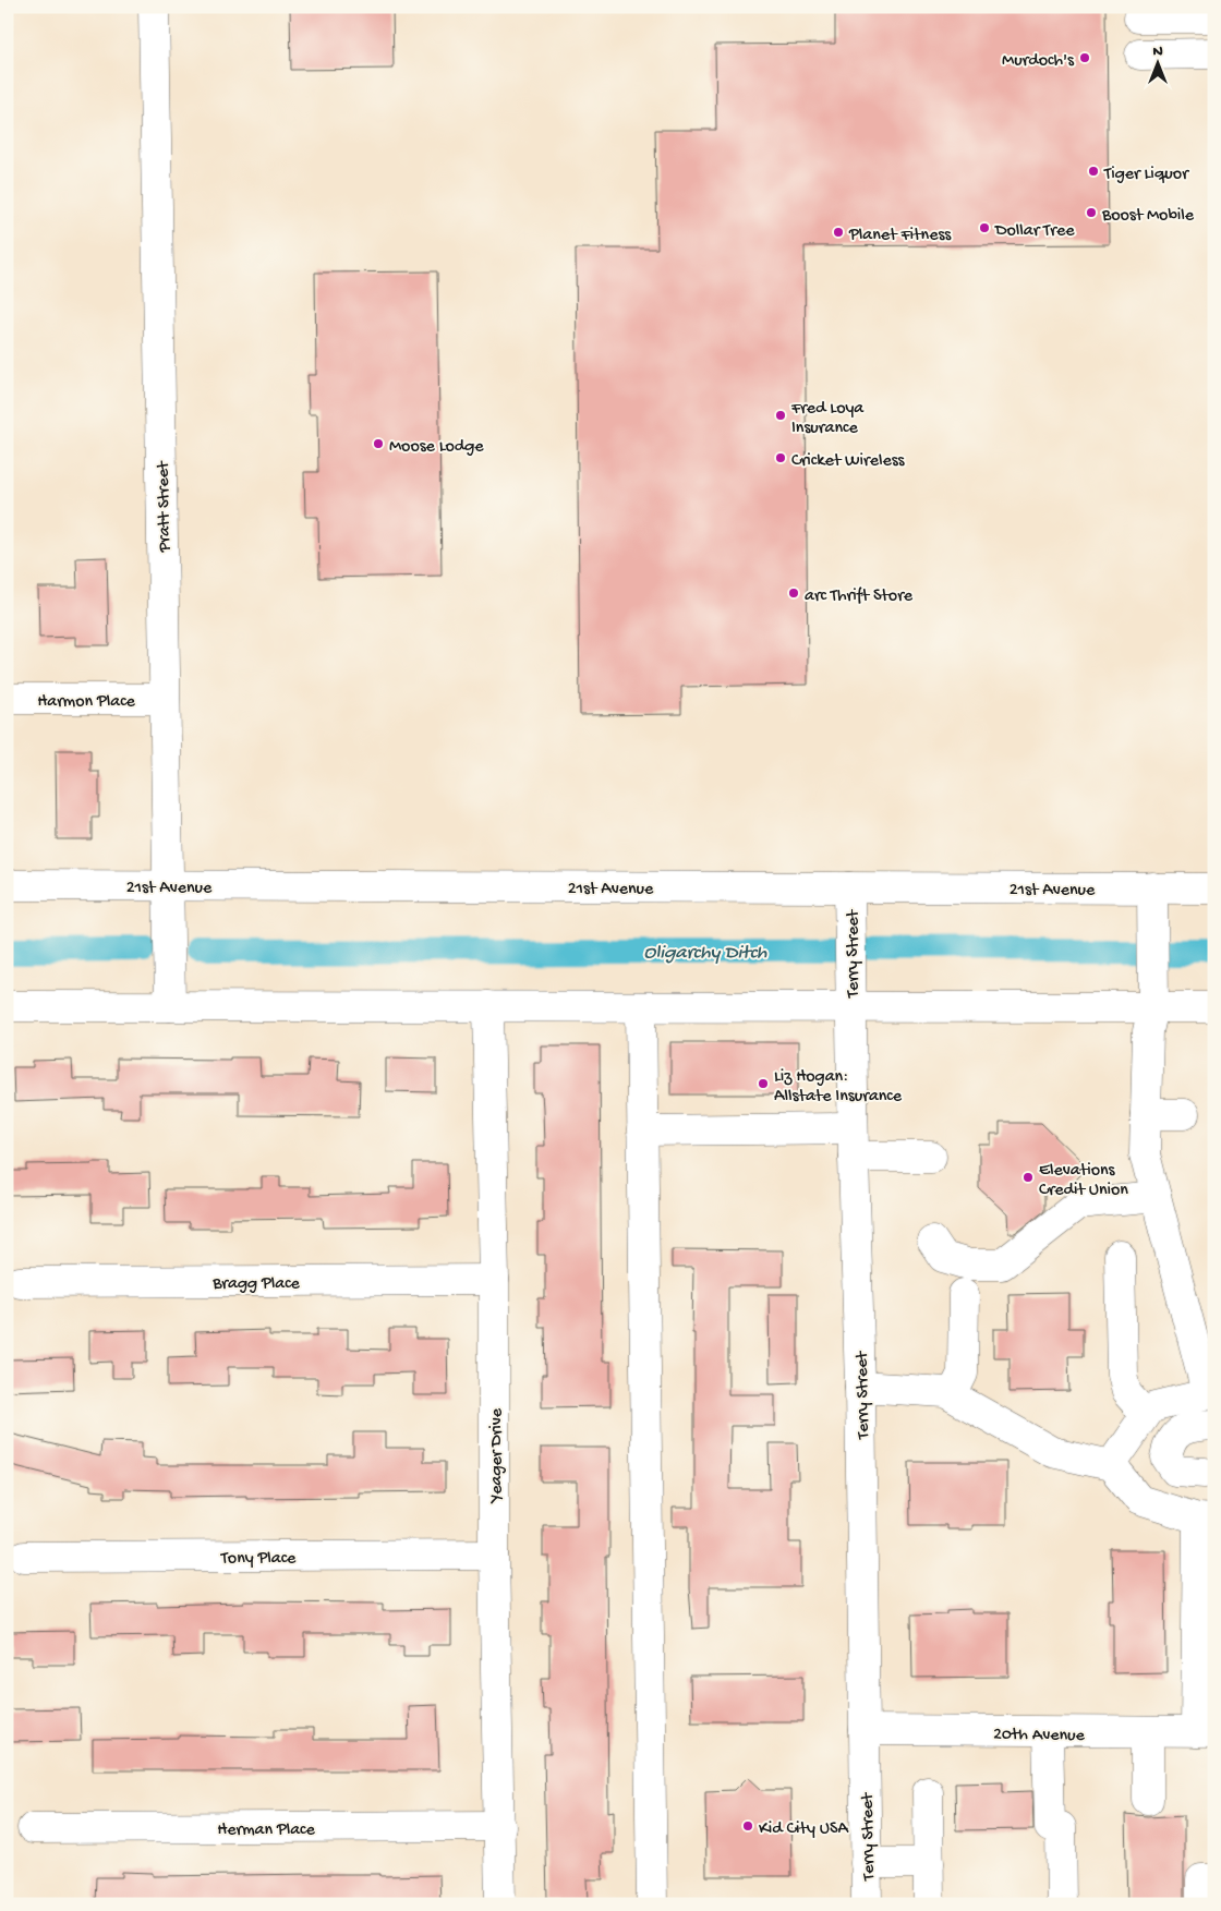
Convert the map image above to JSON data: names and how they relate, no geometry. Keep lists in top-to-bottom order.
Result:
{
  "streets": {
    "street": [
      "Pratt Street",
      "Harmon Place",
      "21st Avenue",
      "Terry Street",
      "Bragg Place",
      "Yeager Drive",
      "Tony Place",
      "20th Avenue",
      "Herman Place"
    ]
  },
  "crossings": [
    ["Pratt Street", "Harmon Place"],
    ["Pratt Street", "21st Avenue"],
    ["21st Avenue", "Terry Street"],
    ["Terry Street", "20th Avenue"],
    ["Bragg Place", "Yeager Drive"],
    ["Yeager Drive", "Tony Place"],
    ["Yeager Drive", "Herman Place"]
  ],
  "water": ["Oligarchy Ditch"],
  "places": [
    "Murdoch's",
    "Tiger Liquor",
    "Boost Mobile",
    "Dollar Tree",
    "Planet Fitness",
    "Fred Loya Insurance",
    "Moose Lodge",
    "Cricket Wireless",
    "arc Thrift Store",
    "Liz Hogan: Allstate Insurance",
    "Elevations Credit Union",
    "Kid City USA"
  ],
  "north": "top"
}
